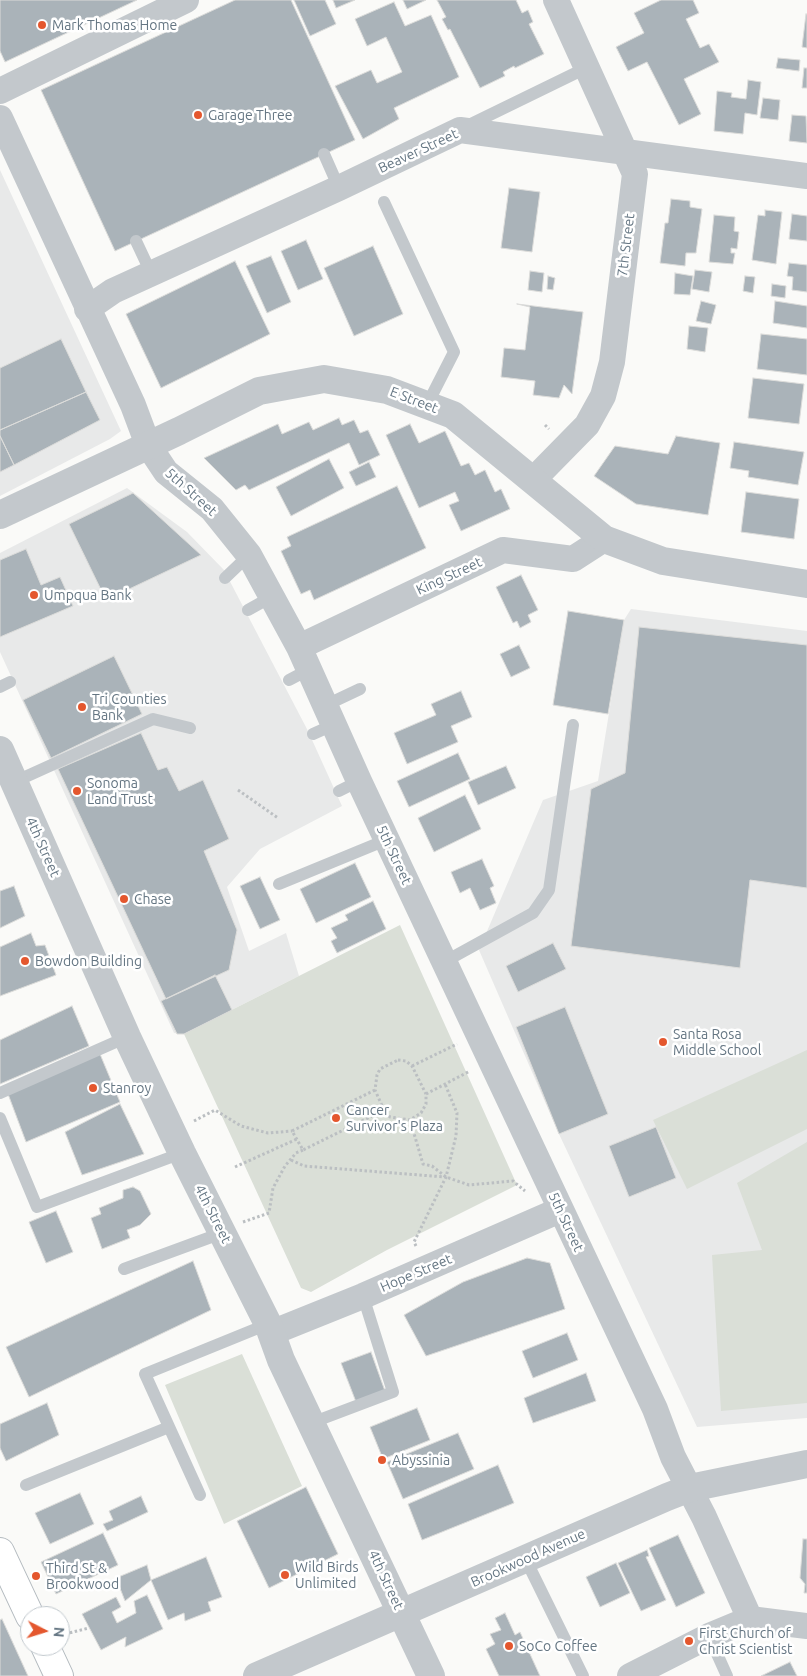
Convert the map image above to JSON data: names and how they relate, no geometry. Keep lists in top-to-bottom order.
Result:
{
  "streets": {
    "street": [
      "Beaver Street",
      "7th Street",
      "E Street",
      "5th Street",
      "King Street",
      "4th Street",
      "Hope Street",
      "Brookwood Avenue"
    ]
  },
  "crossings": [
    ["Beaver Street", "7th Street"],
    ["Beaver Street", "5th Street"],
    ["7th Street", "E Street"],
    ["E Street", "5th Street"],
    ["E Street", "King Street"],
    ["5th Street", "King Street"],
    ["5th Street", "Hope Street"],
    ["5th Street", "Brookwood Avenue"],
    ["4th Street", "Hope Street"],
    ["4th Street", "Brookwood Avenue"]
  ],
  "places": [
    "Mark Thomas Home",
    "Garage Three",
    "Umpqua Bank",
    "Tri Counties Bank",
    "Sonoma Land Trust",
    "Chase",
    "Bowdon Building",
    "Santa Rosa Middle School",
    "Stanroy",
    "Cancer Survivor's Plaza",
    "Abyssinia",
    "Wild Birds Unlimited",
    "Third St & Brookwood",
    "First Church of Christ Scientist",
    "SoCo Coffee"
  ],
  "north": "right"
}
